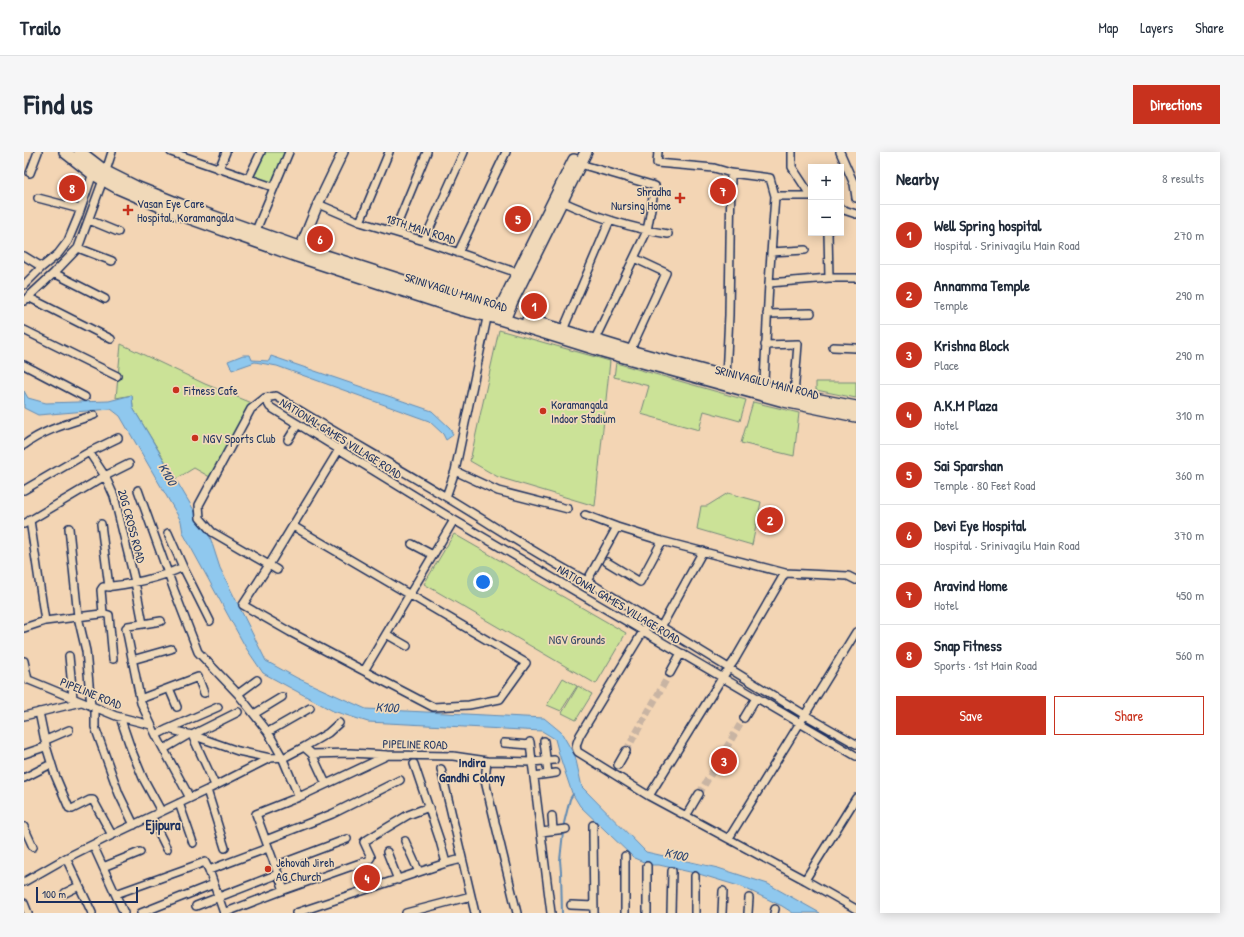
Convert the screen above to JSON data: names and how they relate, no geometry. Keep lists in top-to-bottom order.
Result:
{
  "streets": {
    "main road": ["SRINIVAGILU MAIN ROAD"],
    "street": [
      "18TH MAIN ROAD",
      "NATIONAL GAMES VILLAGE ROAD",
      "20G CROSS ROAD",
      "PIPELINE ROAD"
    ]
  },
  "districts": ["Indira Gandhi Colony", "Ejipura"],
  "water": ["K100"],
  "parks": ["NGV Grounds"],
  "places": {
    "health": ["Shradha Nursing Home", "Vasan Eye Care Hospital, Koramangala"],
    "other": [
      "Fitness Cafe",
      "Koramangala Indoor Stadium",
      "NGV Sports Club",
      "Jehovah Jireh AG Church"
    ]
  },
  "scale_bar": "100 m",
  "page": {
    "header": "Trailo",
    "nav": ["Map", "Layers", "Share"],
    "title": "Find us",
    "buttons": [
      "Directions",
      ["Save", "Share"]
    ],
    "heading": ["Nearby", "8 results"],
    "map_buttons": ["+", "−"],
    "pins": [
      "8",
      "7",
      "5",
      "6",
      "1",
      "2",
      "3",
      "4"
    ],
    "list": [
      {
        "mark": "1",
        "name": "Well Spring hospital",
        "note": "Hospital · Srinivagilu Main Road",
        "value": "270 m"
      },
      {
        "mark": "2",
        "name": "Annamma Temple",
        "note": "Temple",
        "value": "290 m"
      },
      {
        "mark": "3",
        "name": "Krishna Block",
        "note": "Place",
        "value": "290 m"
      },
      {
        "mark": "4",
        "name": "A.K.M Plaza",
        "note": "Hotel",
        "value": "310 m"
      },
      {
        "mark": "5",
        "name": "Sai Sparshan",
        "note": "Temple · 80 Feet Road",
        "value": "360 m"
      },
      {
        "mark": "6",
        "name": "Devi Eye Hospital",
        "note": "Hospital · Srinivagilu Main Road",
        "value": "370 m"
      },
      {
        "mark": "7",
        "name": "Aravind Home",
        "note": "Hotel",
        "value": "450 m"
      },
      {
        "mark": "8",
        "name": "Snap Fitness",
        "note": "Sports · 1st Main Road",
        "value": "560 m"
      }
    ],
    "scale": "100 m"
  }
}
